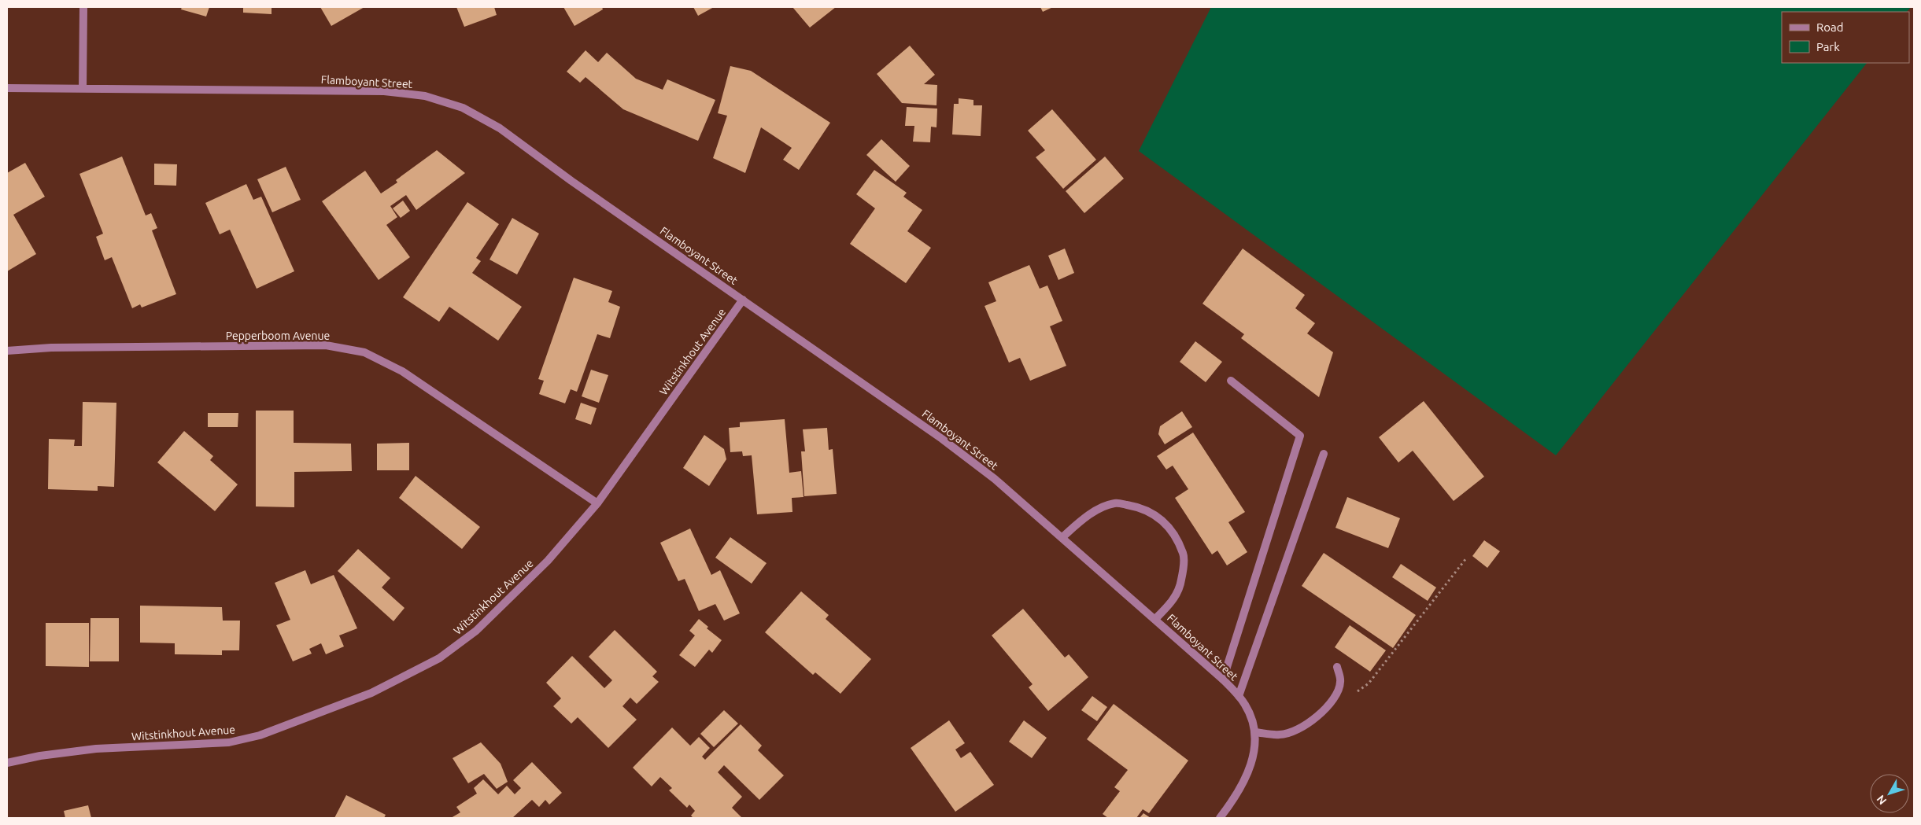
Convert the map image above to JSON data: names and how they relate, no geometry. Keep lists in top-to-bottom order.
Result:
{
  "streets": {
    "street": ["Flamboyant Street", "Pepperboom Avenue", "Witstinkhout Avenue"]
  },
  "crossings": [
    ["Flamboyant Street", "Witstinkhout Avenue"],
    ["Pepperboom Avenue", "Witstinkhout Avenue"]
  ],
  "legend": ["Road", "Park"],
  "north": "bottom left"
}
